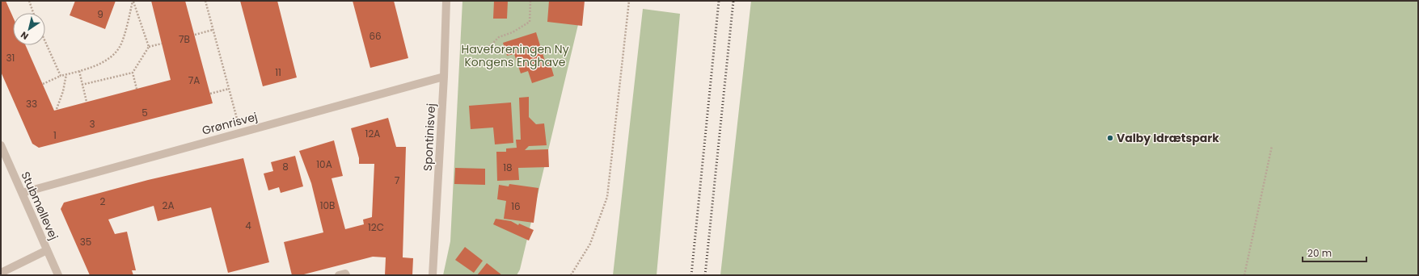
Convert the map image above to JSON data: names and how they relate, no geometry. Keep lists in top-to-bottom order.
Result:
{
  "streets": {
    "street": ["Grønrisvej", "Spontinisvej", "Stubmøllevej"]
  },
  "crossings": [
    ["Grønrisvej", "Spontinisvej"],
    ["Grønrisvej", "Stubmøllevej"]
  ],
  "parks": ["Haveforeningen Ny Kongens Enghave"],
  "places": ["Valby Idrætspark"],
  "house_numbers": [
    "9",
    "66",
    "7B",
    "31",
    "11",
    "7A",
    "33",
    "5",
    "3",
    "12A",
    "1",
    "10A",
    "8",
    "18",
    "7",
    "2",
    "2A",
    "10B",
    "16",
    "4",
    "12C",
    "35"
  ],
  "scale_bar": "20 m",
  "north": "bottom left"
}
